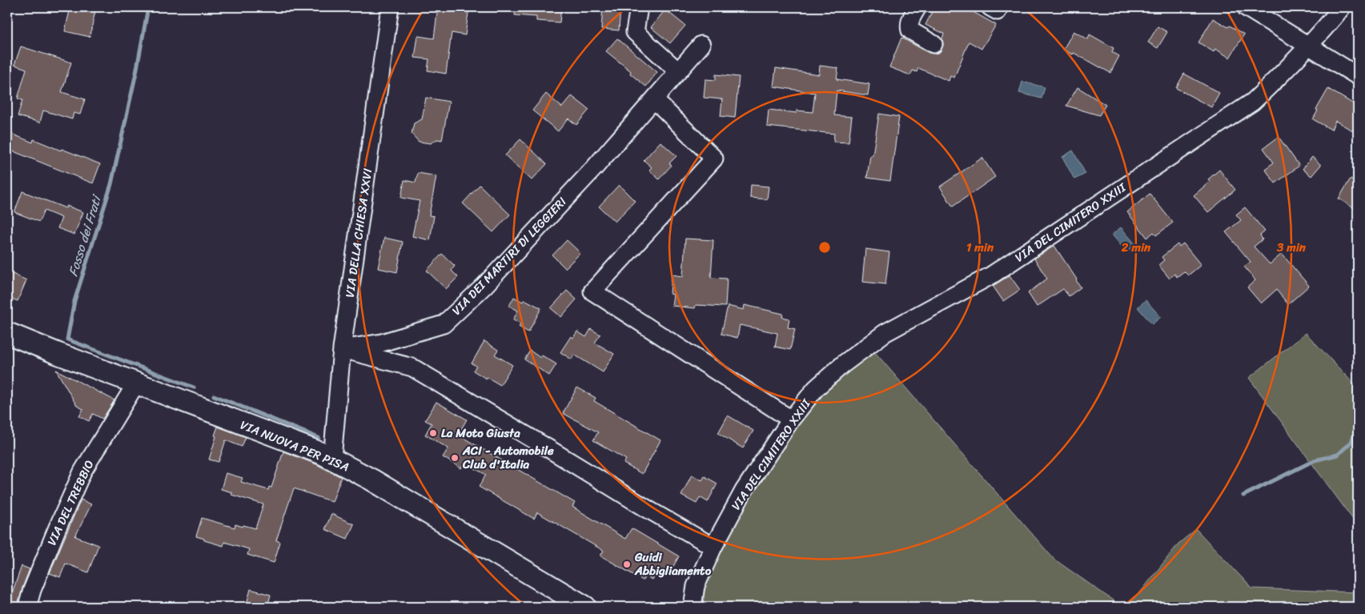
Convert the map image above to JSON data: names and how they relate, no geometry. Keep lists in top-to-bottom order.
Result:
{
  "streets": {
    "main road": ["VIA NUOVA PER PISA"],
    "street": [
      "VIA DEL CIMITERO XXIII",
      "VIA DELLA CHIESA XXVI",
      "VIA DEI MARTIRI DI LEGGIERI",
      "VIA DEL TREBBIO"
    ]
  },
  "crossings": [
    ["VIA DELLA CHIESA XXVI", "VIA DEI MARTIRI DI LEGGIERI"],
    ["VIA DELLA CHIESA XXVI", "VIA NUOVA PER PISA"],
    ["VIA NUOVA PER PISA", "VIA DEL TREBBIO"]
  ],
  "water": ["Fosso dei Frati"],
  "places": ["La Moto Giusta", "ACI - Automobile Club d'Italia", "Guidi Abbigliamento"],
  "rings": ["1 min", "2 min", "3 min"]
}
